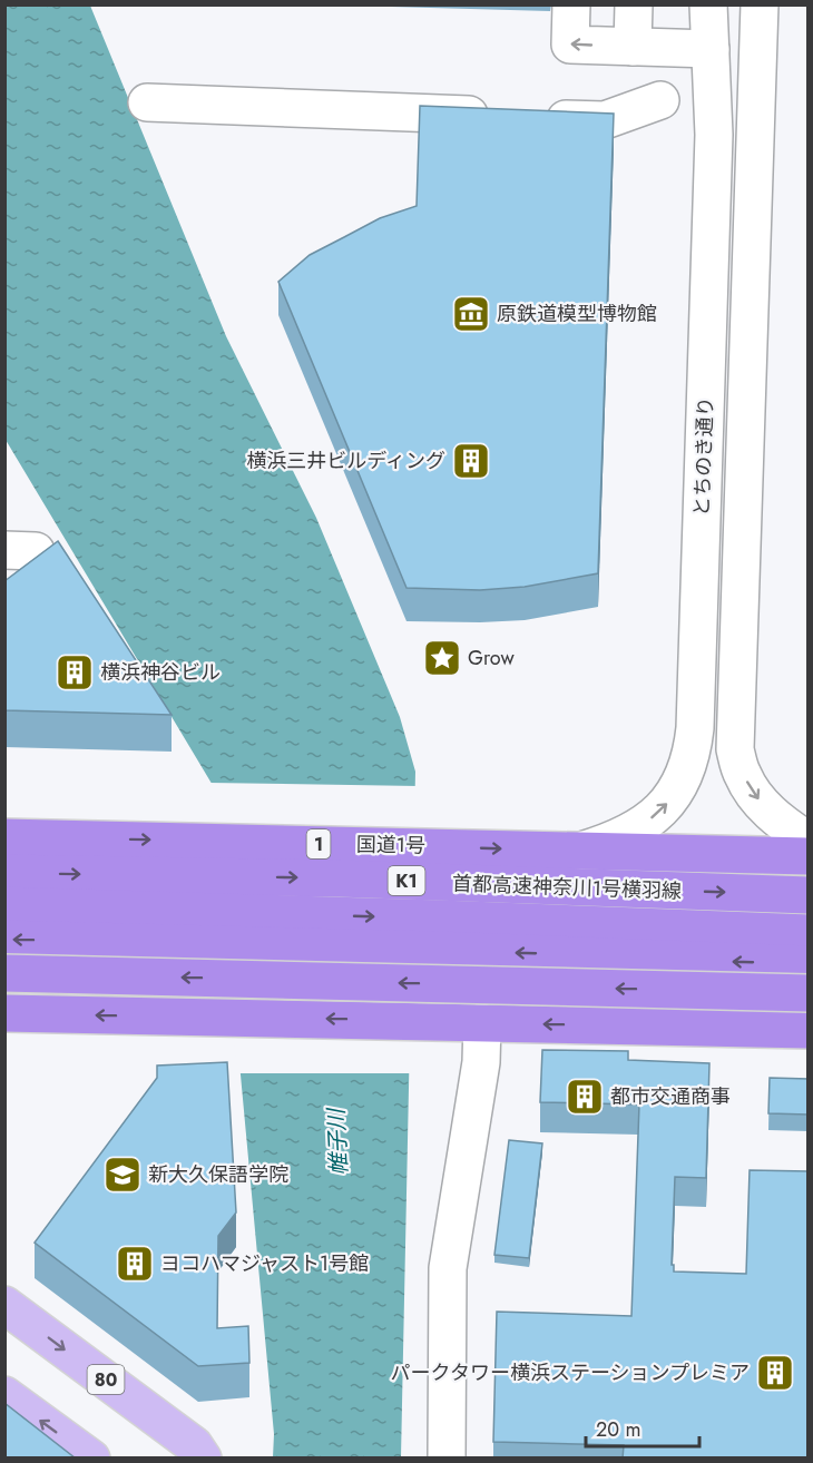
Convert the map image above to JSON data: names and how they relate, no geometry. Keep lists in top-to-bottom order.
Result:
{
  "streets": {
    "highway": [
      "1",
      "国道1号",
      "K1",
      "首都高速神奈川1号横羽線"
    ],
    "main road": ["80"],
    "street": ["とちのき通り"]
  },
  "crossings": [
    ["とちのき通り", "国道1号"]
  ],
  "water": ["帷子川"],
  "places": {
    "museum": ["原鉄道模型博物館"],
    "building": [
      "横浜三井ビルディング",
      "横浜神谷ビル",
      "都市交通商事",
      "ヨコハマジャスト1号館",
      "パークタワー横浜ステーションプレミア"
    ],
    "place": ["Grow"],
    "school or university": ["新大久保語学院"]
  },
  "scale_bar": "20 m"
}
